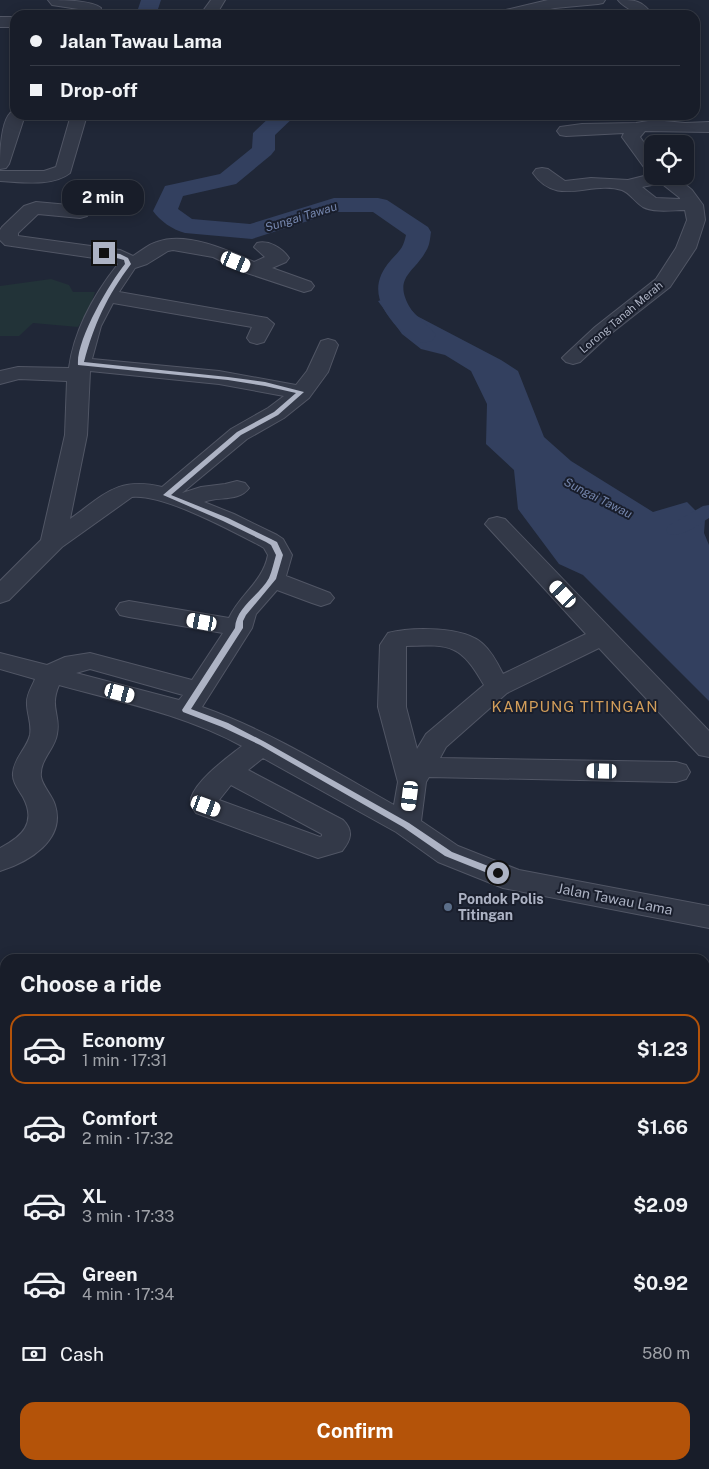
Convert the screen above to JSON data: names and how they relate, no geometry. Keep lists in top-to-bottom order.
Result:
{
  "streets": {
    "street": ["Lorong Tanah Merah", "Jalan Tawau Lama"]
  },
  "districts": ["KAMPUNG TITINGAN"],
  "water": ["Sungai Tawau"],
  "places": ["Pondok Polis Titingan"],
  "page": {
    "banner": ["Jalan Tawau Lama", "Drop-off"],
    "bubble": "2 min",
    "heading": "Choose a ride",
    "list": [
      {
        "name": "Economy",
        "note": "1 min · 17:31",
        "value": "$1.23"
      },
      {
        "name": "Comfort",
        "note": "2 min · 17:32",
        "value": "$1.66"
      },
      {
        "name": "XL",
        "note": "3 min · 17:33",
        "value": "$2.09"
      },
      {
        "name": "Green",
        "note": "4 min · 17:34",
        "value": "$0.92"
      }
    ],
    "pay": ["Cash", "580 m"],
    "buttons": "Confirm"
  }
}
